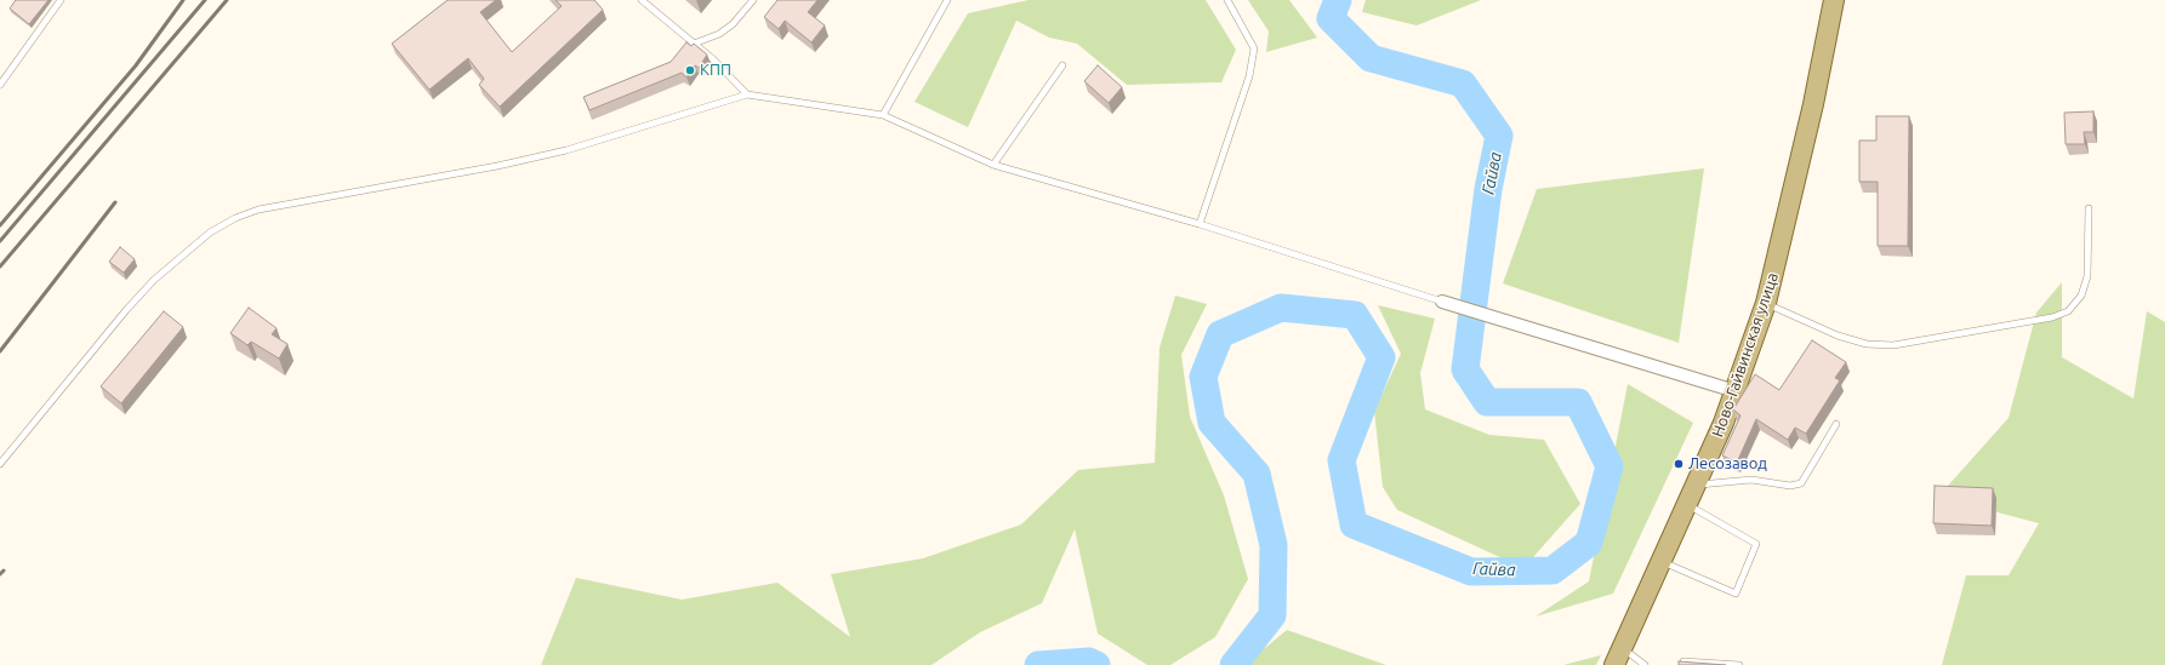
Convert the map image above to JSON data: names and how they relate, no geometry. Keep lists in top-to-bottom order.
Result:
{
  "streets": {
    "main road": ["Ново-Гайвинская улица"]
  },
  "water": ["Гайва"],
  "places": ["КПП", "Лесозавод"]
}
